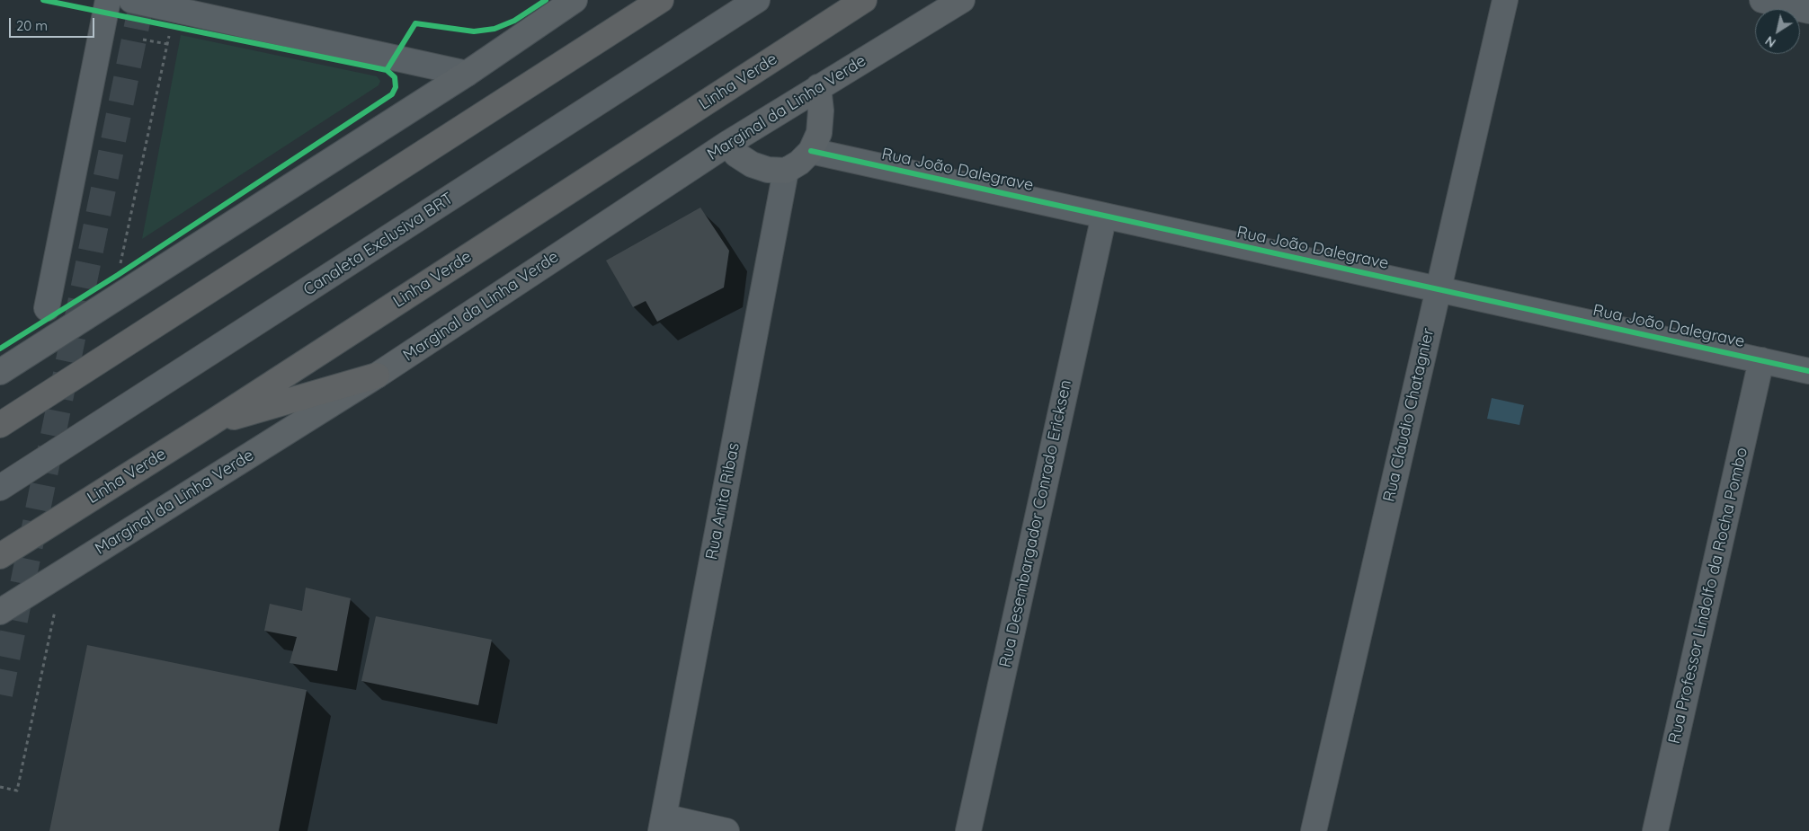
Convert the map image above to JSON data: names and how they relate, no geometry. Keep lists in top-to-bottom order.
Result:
{
  "streets": {
    "highway": ["Linha Verde"],
    "main road": ["Marginal da Linha Verde"],
    "street": [
      "Rua João Dalegrave",
      "Canaleta Exclusiva BRT",
      "Rua Cláudio Chatagnier",
      "Rua Anita Ribas",
      "Rua Desembargador Conrado Ericksen",
      "Rua Professor Lindolfo da Rocha Pombo"
    ]
  },
  "crossings": [
    ["Rua João Dalegrave", "Rua Cláudio Chatagnier"],
    ["Rua João Dalegrave", "Rua Desembargador Conrado Ericksen"],
    ["Rua João Dalegrave", "Rua Professor Lindolfo da Rocha Pombo"]
  ],
  "scale_bar": "20 m",
  "north": "bottom left"
}
